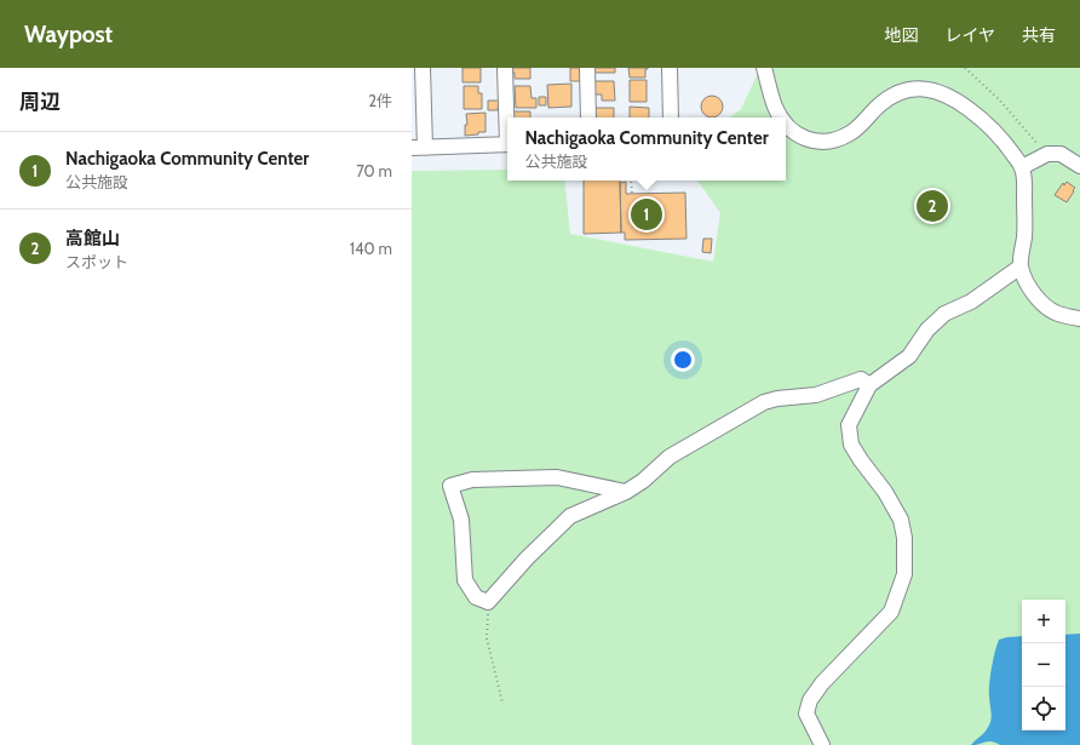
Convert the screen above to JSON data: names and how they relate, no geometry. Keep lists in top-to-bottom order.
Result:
{
  "page": {
    "header": "Waypost",
    "nav": ["地図", "レイヤ", "共有"],
    "heading": ["周辺", "2件"],
    "popup": ["Nachigaoka Community Center", "公共施設"],
    "list": [
      {
        "mark": "1",
        "name": "Nachigaoka Community Center",
        "note": "公共施設",
        "value": "70 m"
      },
      {
        "mark": "2",
        "name": "高館山",
        "note": "スポット",
        "value": "140 m"
      }
    ],
    "pins": ["2", "1"],
    "map_buttons": ["+", "−"]
  }
}
